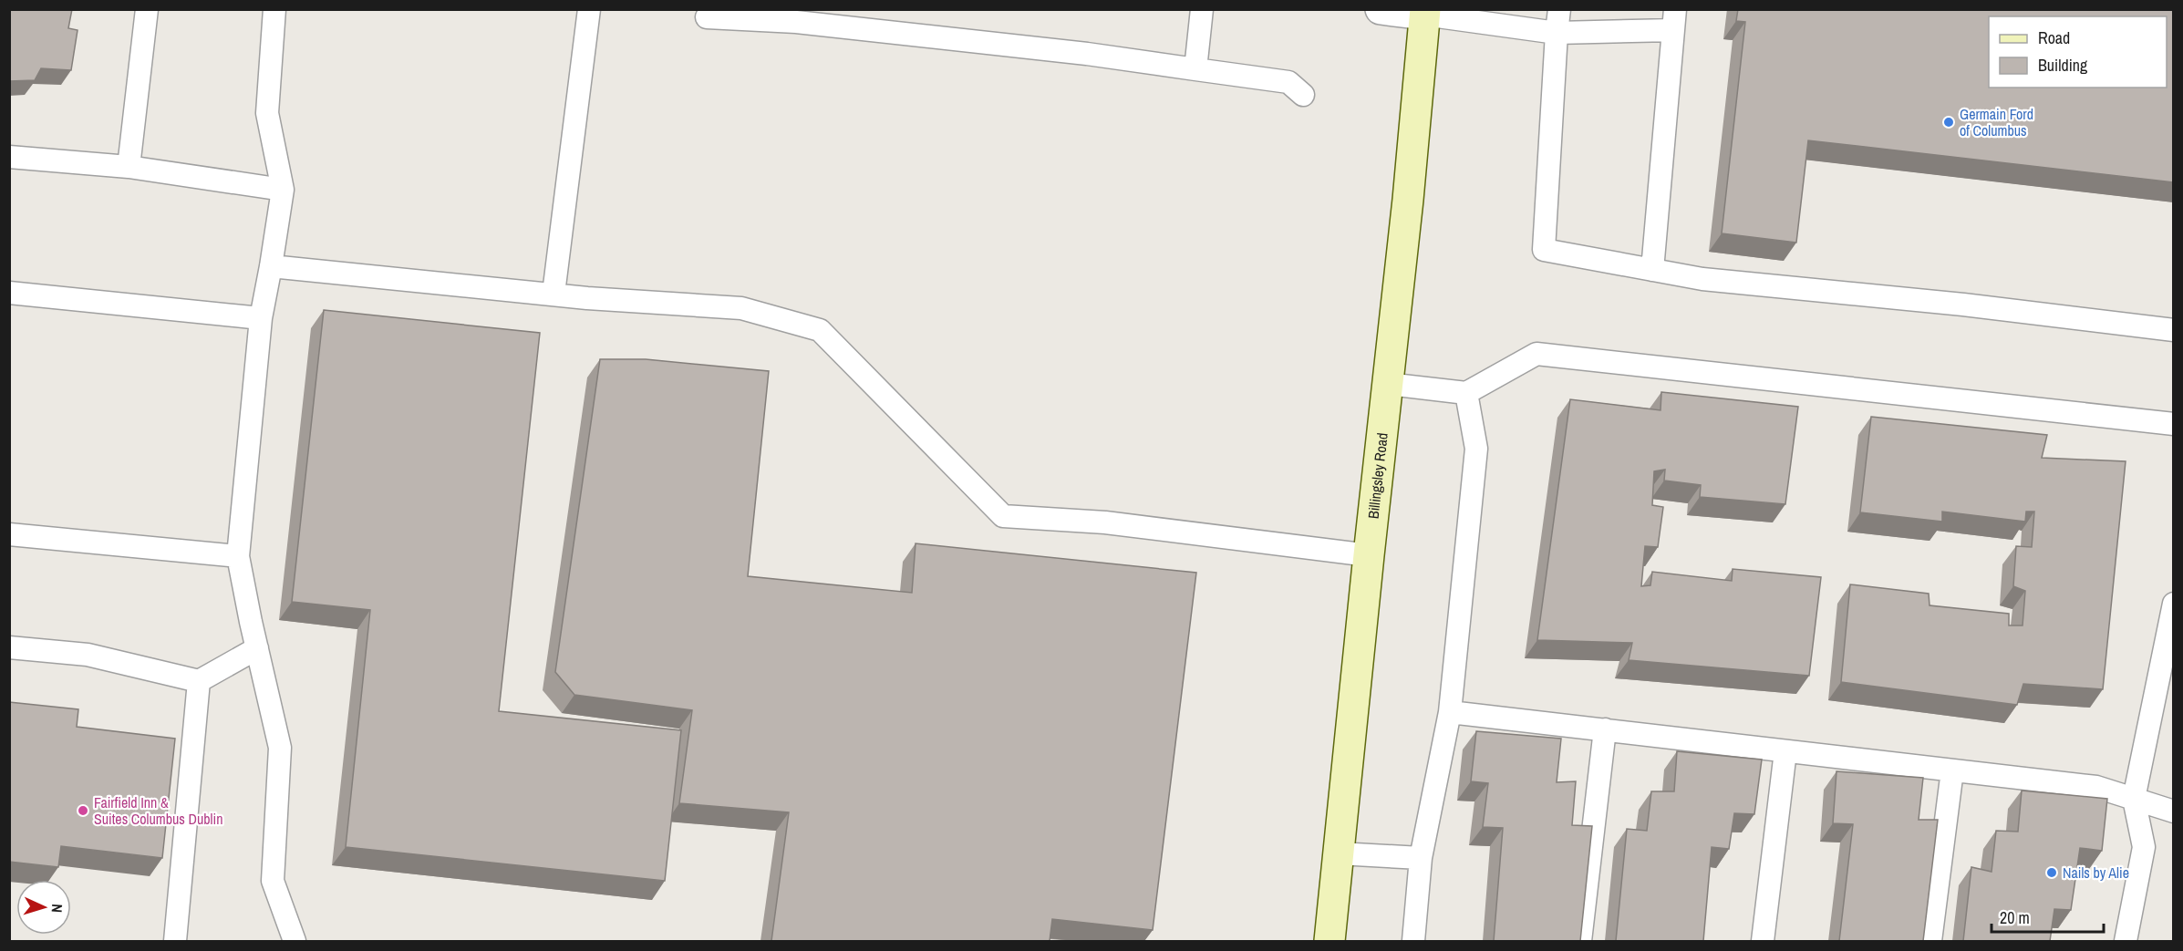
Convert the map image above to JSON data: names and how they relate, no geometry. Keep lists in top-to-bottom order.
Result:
{
  "streets": {
    "street": ["Billingsley Road"]
  },
  "places": ["Germain Ford of Columbus", "Fairfield Inn & Suites Columbus Dublin", "Nails by Alie"],
  "legend": ["Road", "Building"],
  "scale_bar": "20 m",
  "north": "right"
}
